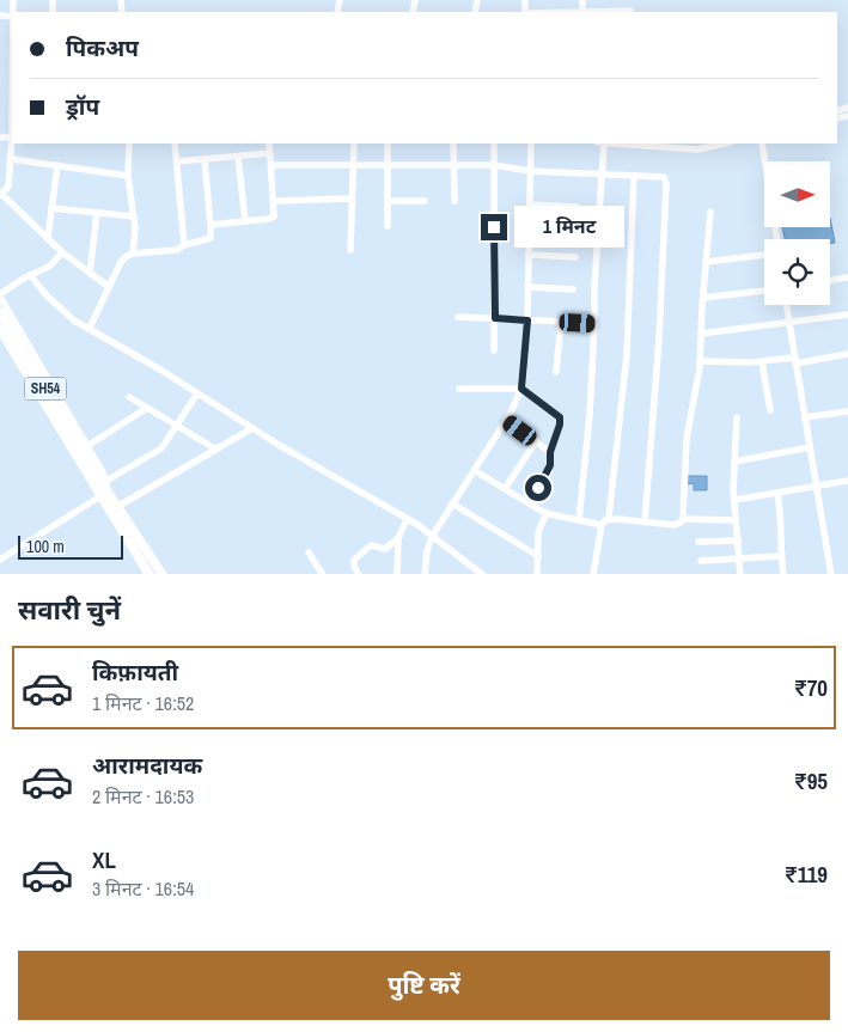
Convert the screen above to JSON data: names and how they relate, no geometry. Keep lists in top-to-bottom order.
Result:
{
  "streets": {
    "main road": ["SH54"]
  },
  "scale_bar": "100 m",
  "north": "right",
  "page": {
    "banner": ["पिकअप", "ड्रॉप"],
    "bubble": "1 मिनट",
    "scale": "100 m",
    "heading": "सवारी चुनें",
    "list": [
      {
        "name": "किफ़ायती",
        "note": "1 मिनट · 16:52",
        "value": "₹70"
      },
      {
        "name": "आरामदायक",
        "note": "2 मिनट · 16:53",
        "value": "₹95"
      },
      {
        "name": "XL",
        "note": "3 मिनट · 16:54",
        "value": "₹119"
      }
    ],
    "buttons": "पुष्टि करें"
  }
}
